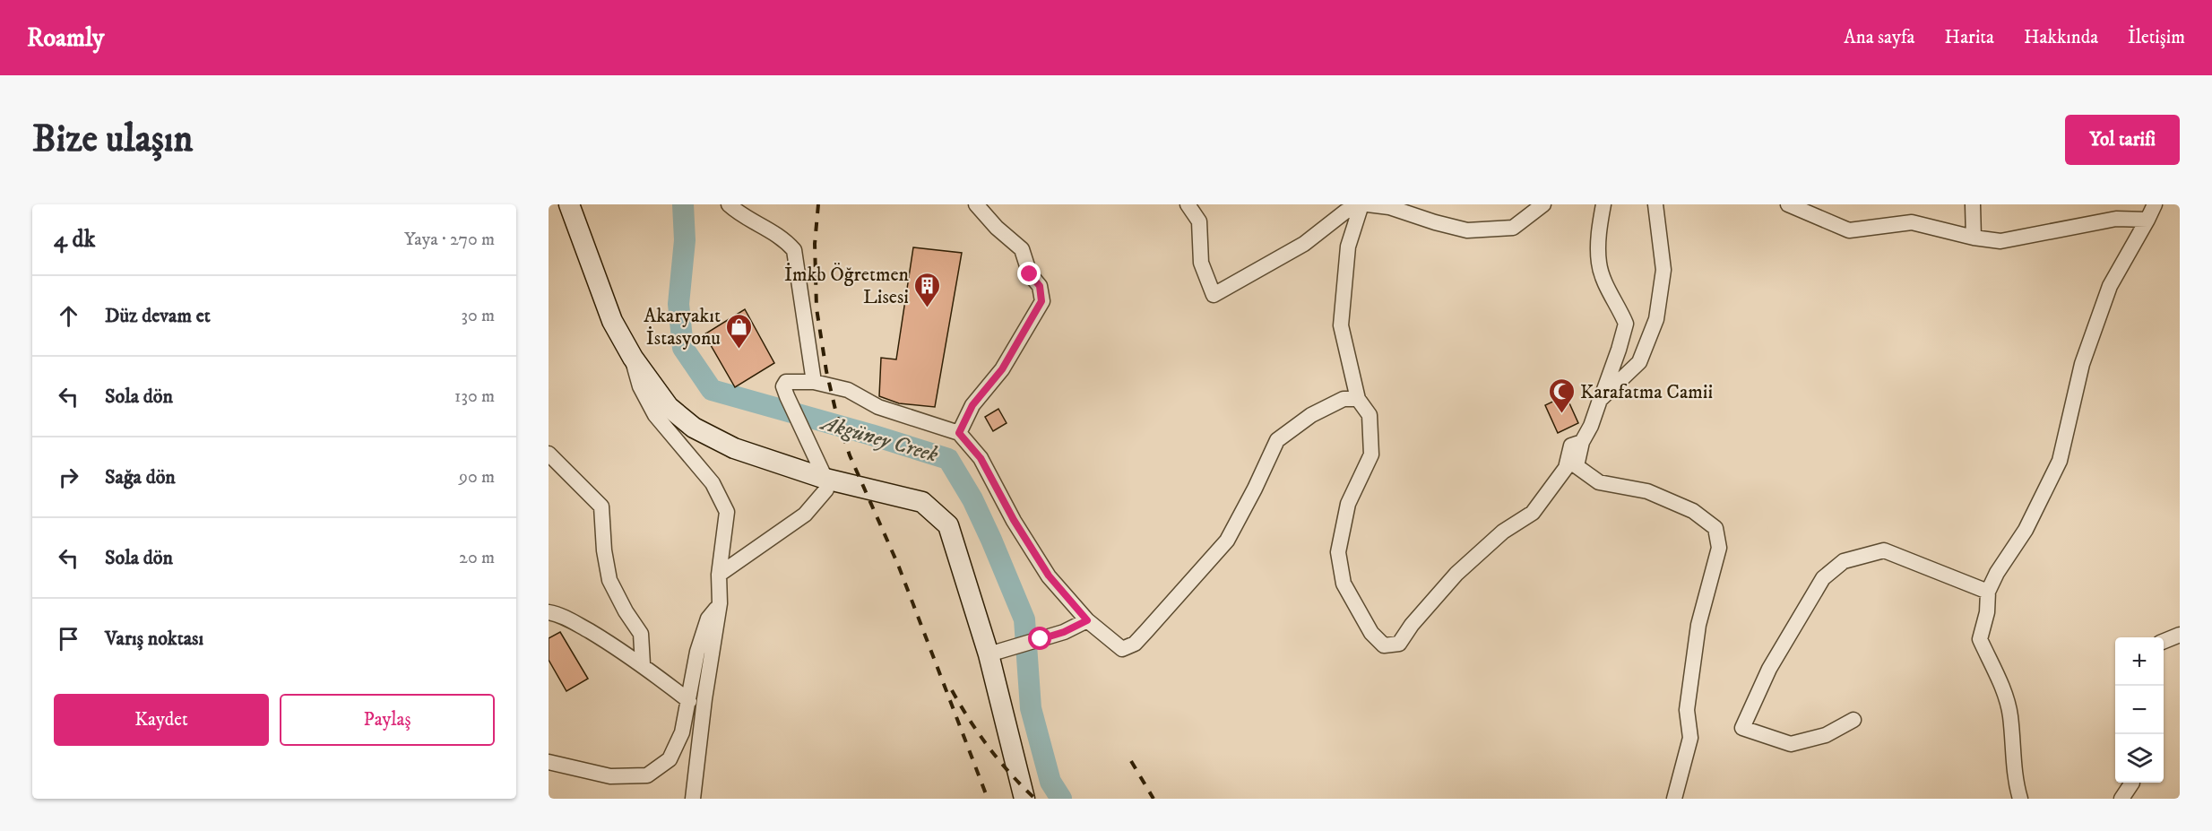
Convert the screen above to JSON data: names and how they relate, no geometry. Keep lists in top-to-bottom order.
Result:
{
  "water": ["Akgüney Creek"],
  "places": {
    "building": ["İmkb Öğretmen Lisesi"],
    "shop": ["Akaryakıt İstasyonu"],
    "mosque": ["Karafatma Camii"]
  },
  "page": {
    "header": "Roamly",
    "nav": [
      "Ana sayfa",
      "Harita",
      "Hakkında",
      "İletişim"
    ],
    "buttons": [
      "Yol tarifi",
      ["Kaydet", "Paylaş"]
    ],
    "title": "Bize ulaşın",
    "heading": ["4 dk", "Yaya · 270 m"],
    "list": [
      ["Düz devam et", "30 m"],
      ["Sola dön", "130 m"],
      ["Sağa dön", "90 m"],
      ["Sola dön", "20 m"],
      "Varış noktası"
    ],
    "map_buttons": ["+", "−"]
  }
}
